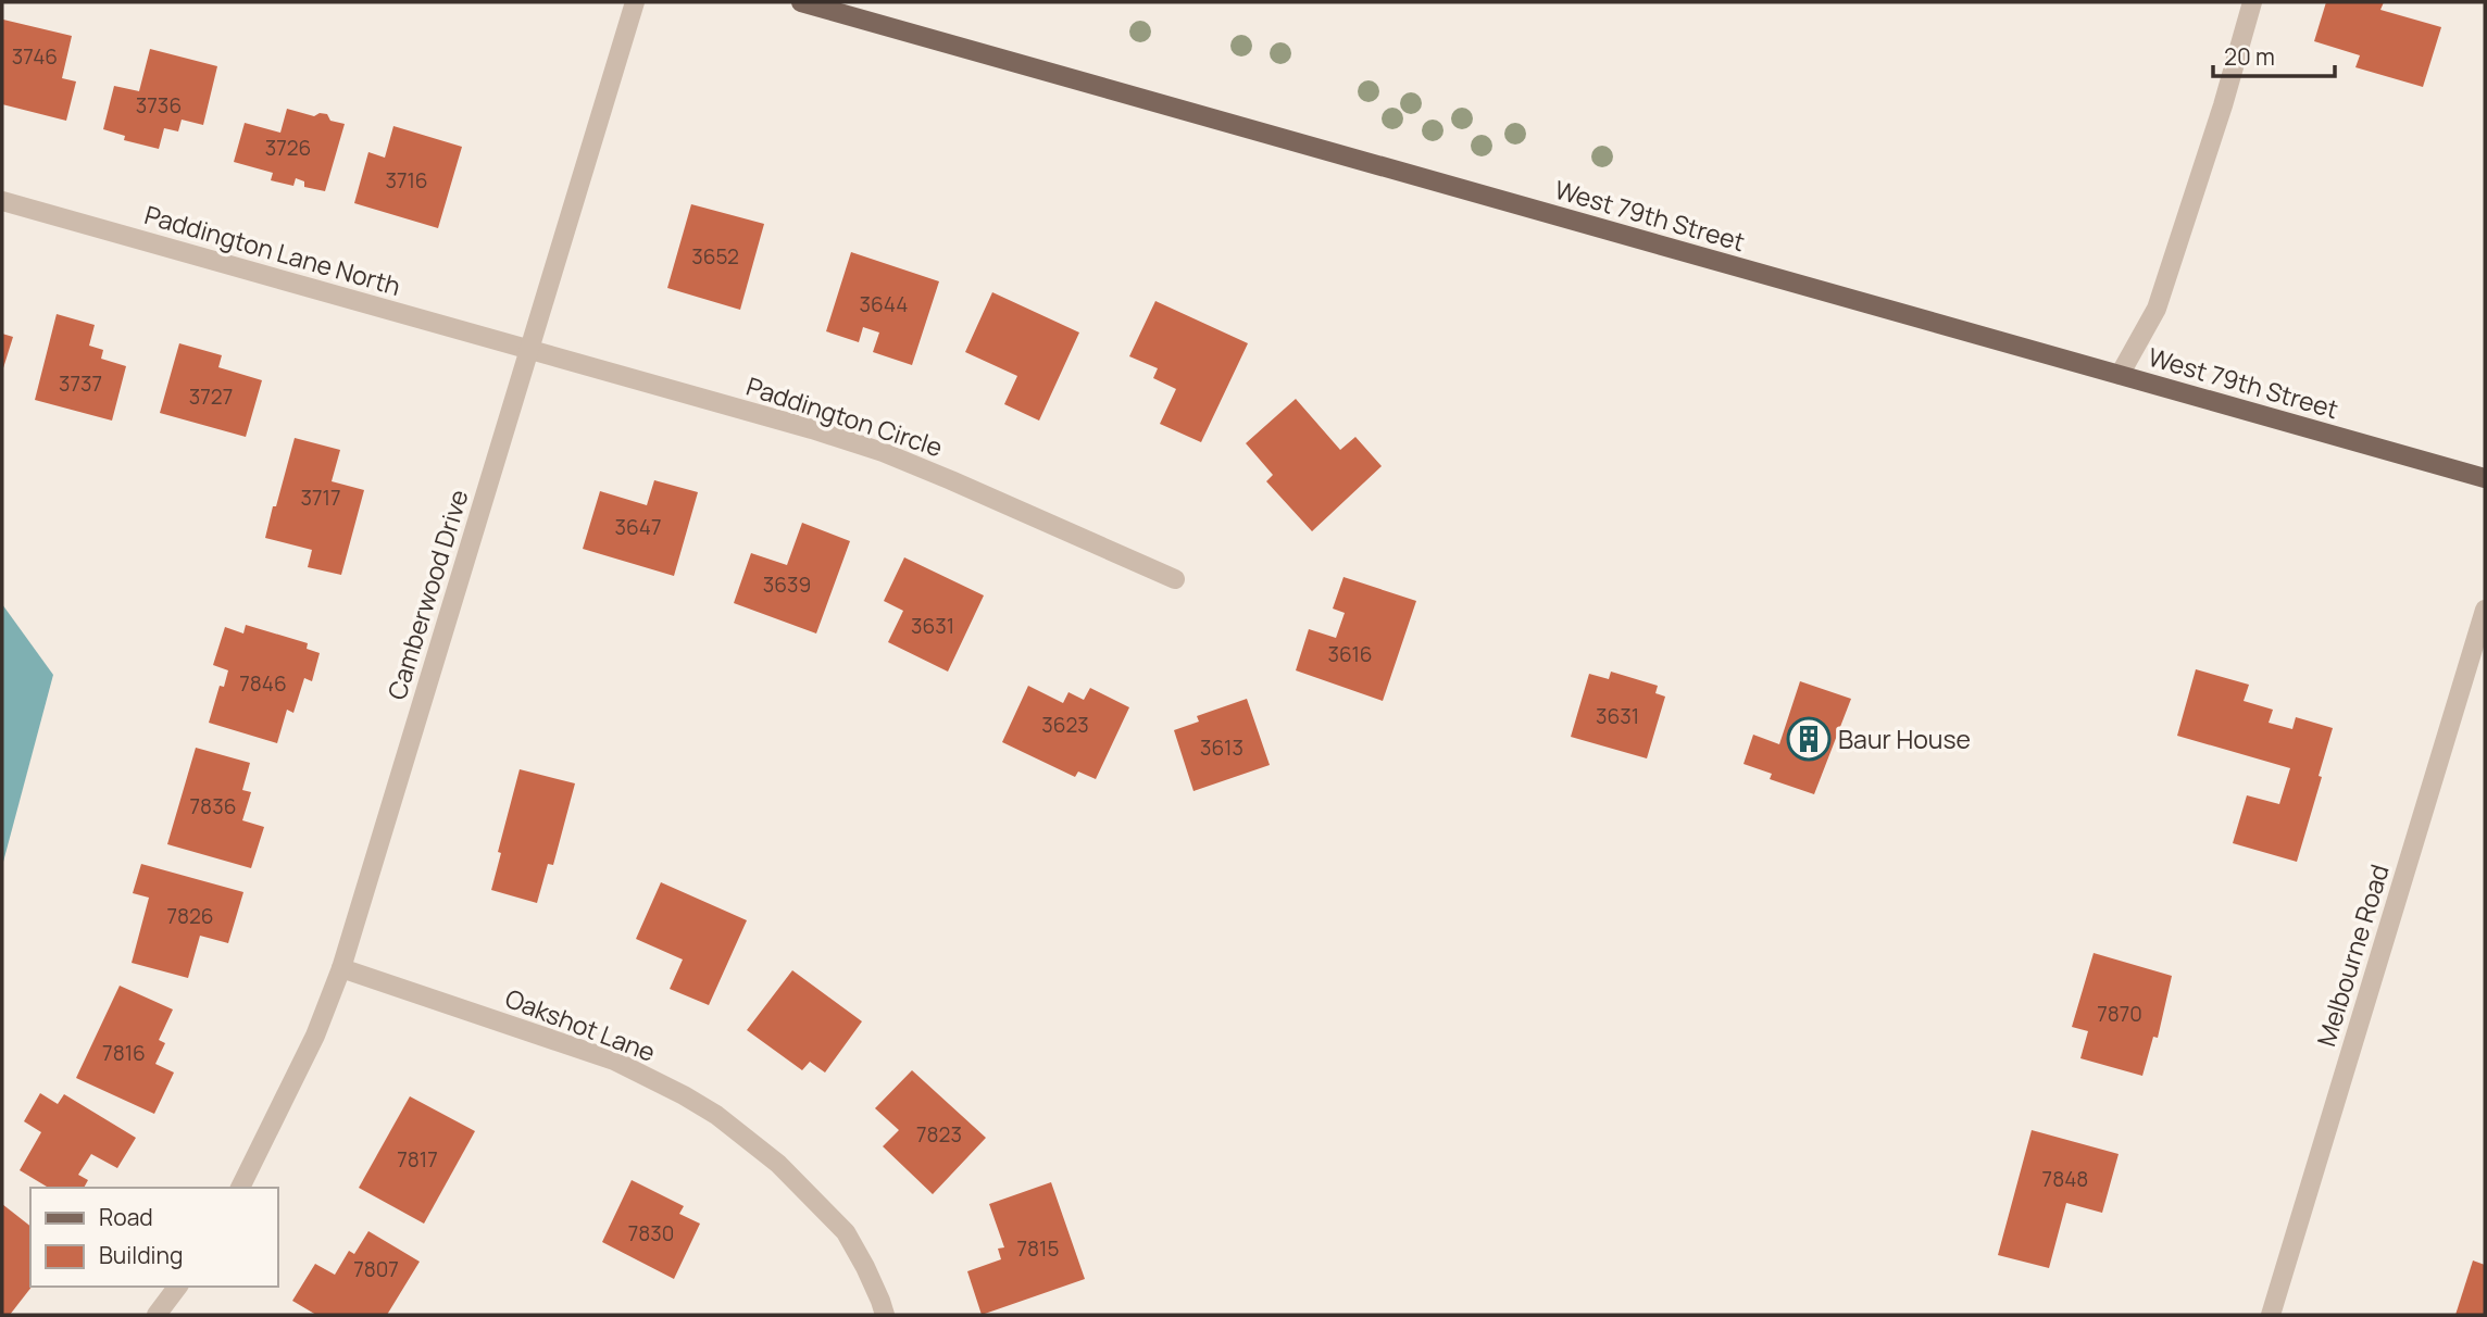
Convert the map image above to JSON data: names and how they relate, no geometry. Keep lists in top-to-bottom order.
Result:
{
  "streets": {
    "main road": ["West 79th Street"],
    "street": [
      "Paddington Lane North",
      "Paddington Circle",
      "Camberwood Drive",
      "Melbourne Road",
      "Oakshot Lane"
    ]
  },
  "crossings": [
    ["Paddington Lane North", "Paddington Circle"],
    ["Paddington Lane North", "Camberwood Drive"],
    ["Paddington Circle", "Camberwood Drive"],
    ["Camberwood Drive", "Oakshot Lane"]
  ],
  "places": {
    "building": ["Baur House"]
  },
  "house_numbers": [
    "3746",
    "3736",
    "3726",
    "3716",
    "3652",
    "3644",
    "3737",
    "3727",
    "3717",
    "3647",
    "3639",
    "3631",
    "3616",
    "7846",
    "3631",
    "3623",
    "3613",
    "7836",
    "7826",
    "7870",
    "7816",
    "7823",
    "7817",
    "7848",
    "7830",
    "7815",
    "7807"
  ],
  "legend": ["Road", "Building"],
  "scale_bar": "20 m"
}
